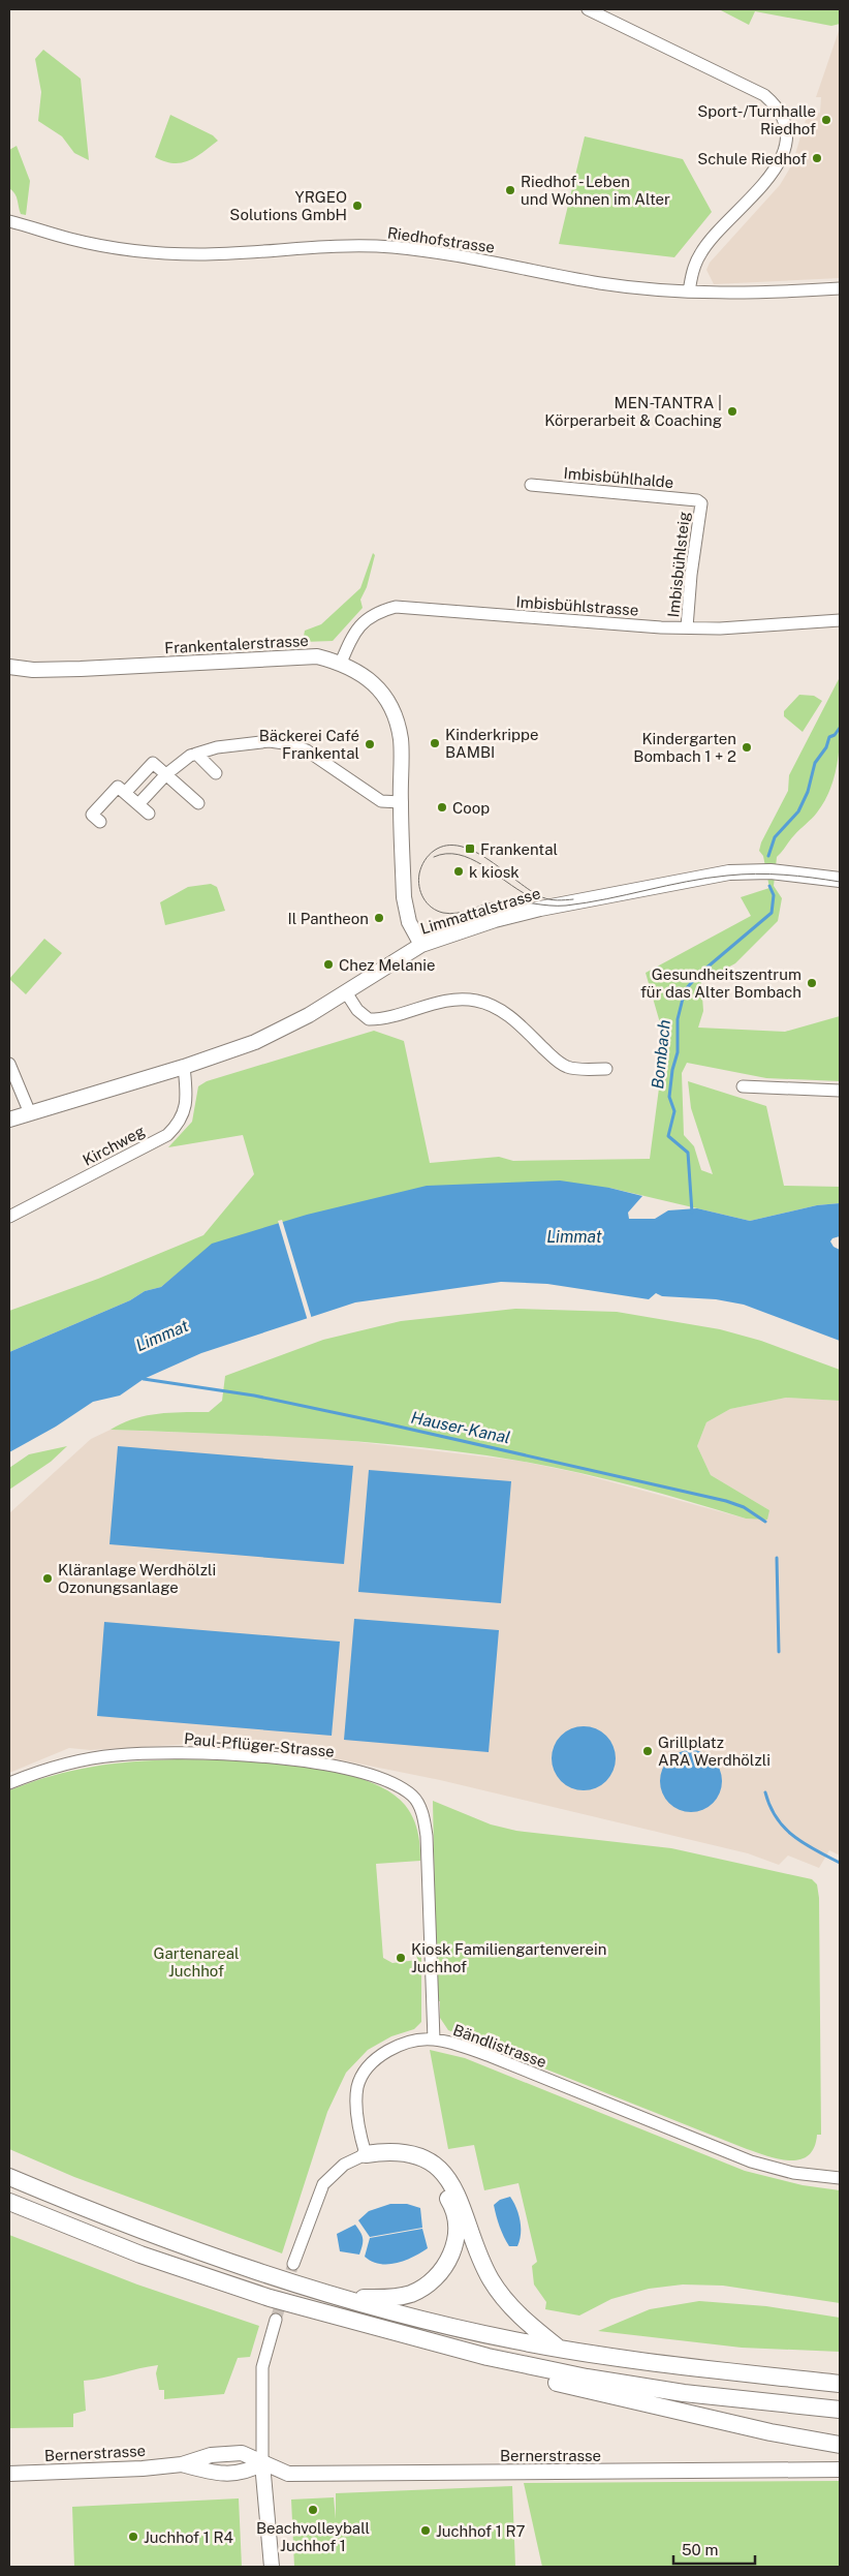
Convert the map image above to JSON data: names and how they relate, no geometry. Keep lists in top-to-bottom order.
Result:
{
  "streets": {
    "main road": ["Frankentalerstrasse", "Limmattalstrasse", "Bernerstrasse"],
    "street": [
      "Riedhofstrasse",
      "Imbisbühlhalde",
      "Imbisbühlsteig",
      "Imbisbühlstrasse",
      "Kirchweg",
      "Paul-Pflüger-Strasse",
      "Bändlistrasse"
    ]
  },
  "crossings": [
    ["Imbisbühlhalde", "Imbisbühlsteig"],
    ["Imbisbühlsteig", "Imbisbühlstrasse"],
    ["Imbisbühlstrasse", "Frankentalerstrasse"],
    ["Frankentalerstrasse", "Limmattalstrasse"],
    ["Limmattalstrasse", "Kirchweg"],
    ["Paul-Pflüger-Strasse", "Bändlistrasse"]
  ],
  "water": ["Bombach", "Limmat", "Hauser-Kanal"],
  "parks": ["Gartenareal Juchhof"],
  "places": {
    "other": [
      "Sport-/Turnhalle Riedhof",
      "Schule Riedhof",
      "Riedhof - Leben und Wohnen im Alter",
      "YRGEO Solutions GmbH",
      "MEN-TANTRA | Körperarbeit & Coaching",
      "Kinderkrippe BAMBI",
      "Bäckerei Café Frankental",
      "Kindergarten Bombach 1 + 2",
      "Coop",
      "k kiosk",
      "Il Pantheon",
      "Chez Melanie",
      "Gesundheitszentrum für das Alter Bombach",
      "Kläranlage Werdhölzli Ozonungsanlage",
      "Grillplatz ARA Werdhölzli",
      "Kiosk Familiengartenverein Juchhof",
      "Beachvolleyball Juchhof 1",
      "Juchhof 1 R7",
      "Juchhof 1 R4"
    ],
    "transit": ["Frankental"]
  },
  "scale_bar": "50 m"
}
